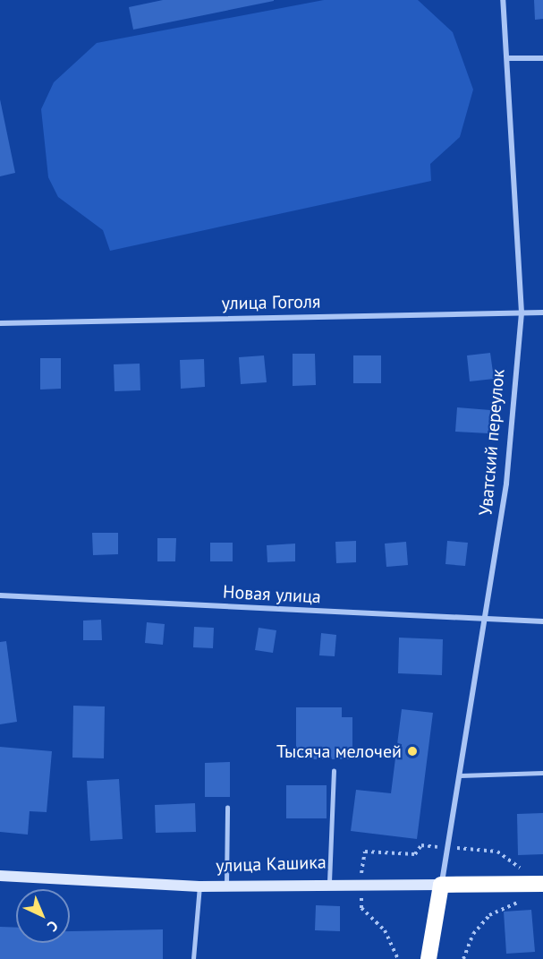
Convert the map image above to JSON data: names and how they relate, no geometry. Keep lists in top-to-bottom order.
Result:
{
  "streets": {
    "highway": ["улица Кашика"],
    "street": ["улица Гоголя", "Уватский переулок", "Новая улица"]
  },
  "crossings": [
    ["улица Гоголя", "Уватский переулок"],
    ["Уватский переулок", "Новая улица"],
    ["Уватский переулок", "улица Кашика"]
  ],
  "places": ["Тысяча мелочей"],
  "north": "bottom right"
}
